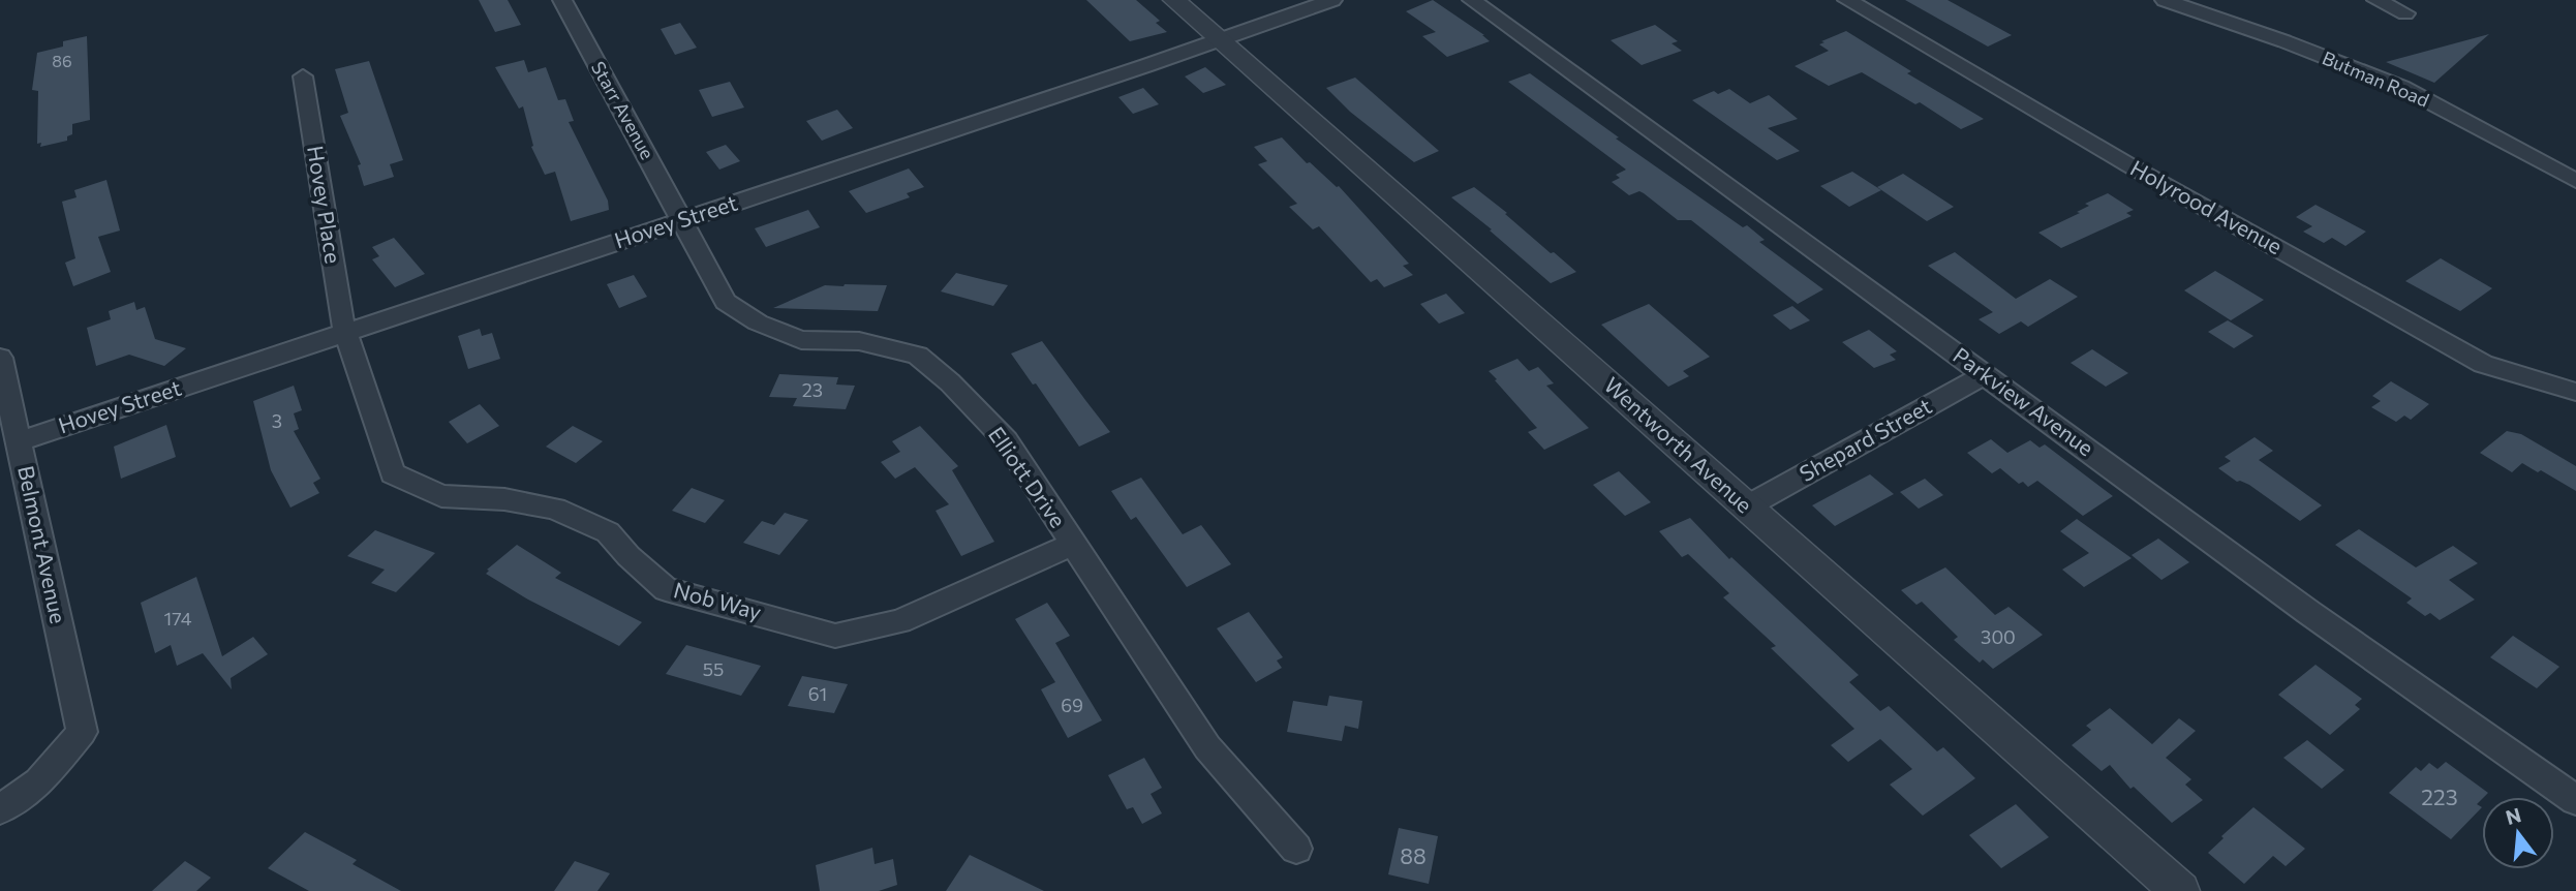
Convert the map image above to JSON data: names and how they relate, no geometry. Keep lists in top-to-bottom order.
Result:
{
  "streets": {
    "street": [
      "Butman Road",
      "Starr Avenue",
      "Hovey Place",
      "Holyrood Avenue",
      "Hovey Street",
      "Parkview Avenue",
      "Shepard Street",
      "Wentworth Avenue",
      "Elliott Drive",
      "Belmont Avenue",
      "Nob Way"
    ]
  },
  "crossings": [
    ["Starr Avenue", "Hovey Street"],
    ["Starr Avenue", "Elliott Drive"],
    ["Hovey Place", "Hovey Street"],
    ["Hovey Place", "Nob Way"],
    ["Hovey Street", "Wentworth Avenue"],
    ["Hovey Street", "Elliott Drive"],
    ["Hovey Street", "Belmont Avenue"],
    ["Hovey Street", "Nob Way"],
    ["Parkview Avenue", "Shepard Street"],
    ["Shepard Street", "Wentworth Avenue"],
    ["Elliott Drive", "Nob Way"]
  ],
  "house_numbers": [
    "86",
    "23",
    "3",
    "174",
    "300",
    "55",
    "61",
    "69",
    "223",
    "88"
  ],
  "north": "top"
}
